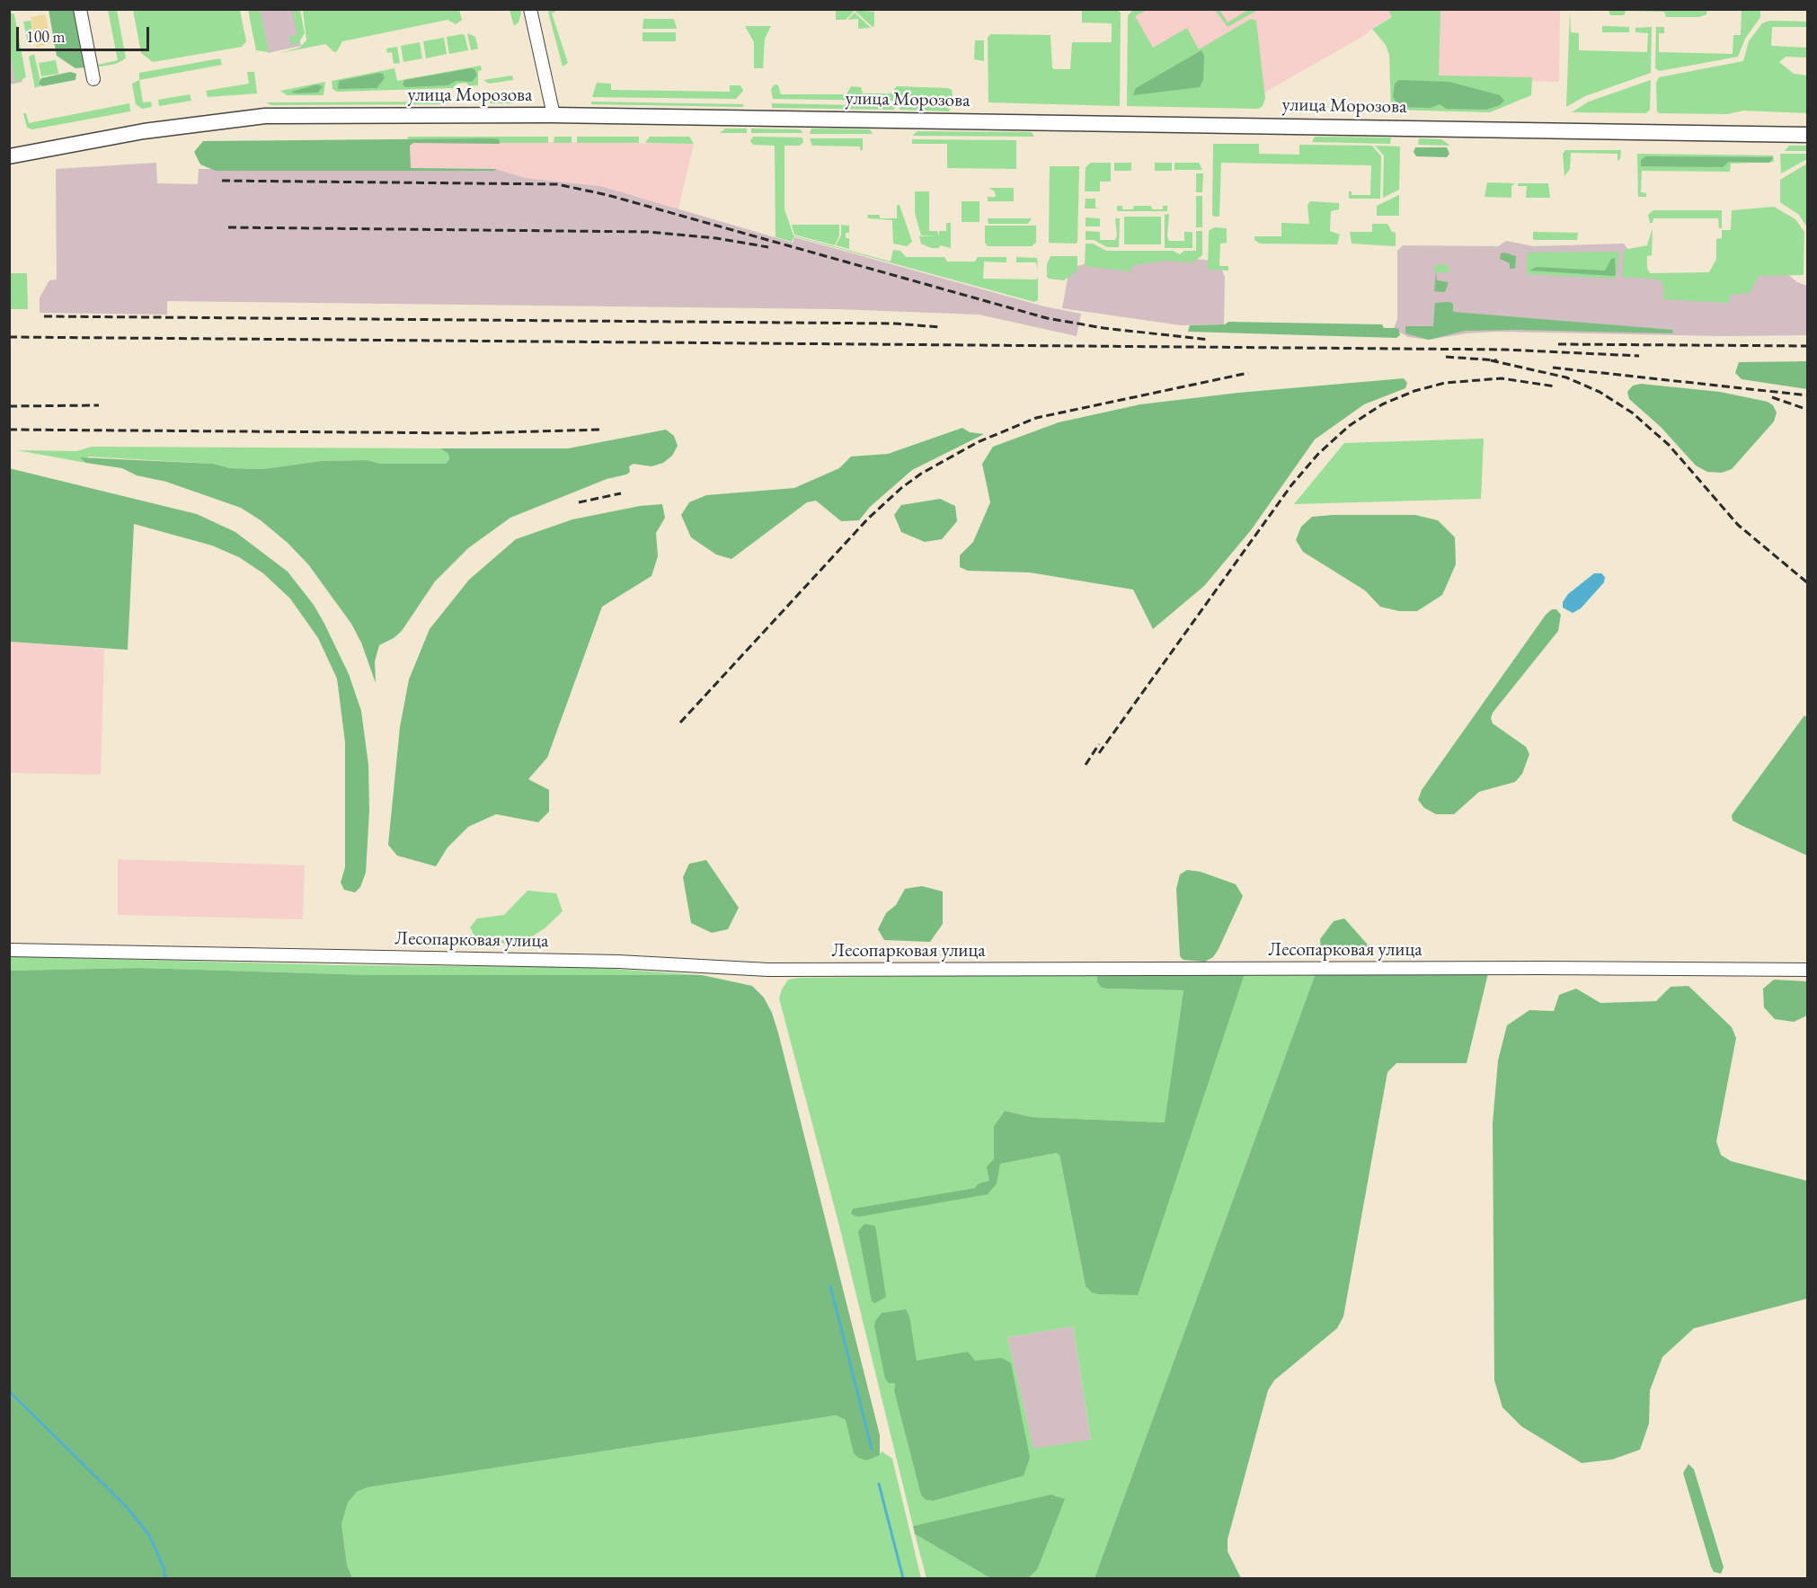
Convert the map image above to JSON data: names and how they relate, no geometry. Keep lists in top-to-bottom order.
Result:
{
  "streets": {
    "main road": ["улица Морозова"],
    "street": ["Лесопарковая улица"]
  },
  "scale_bar": "100 m"
}
